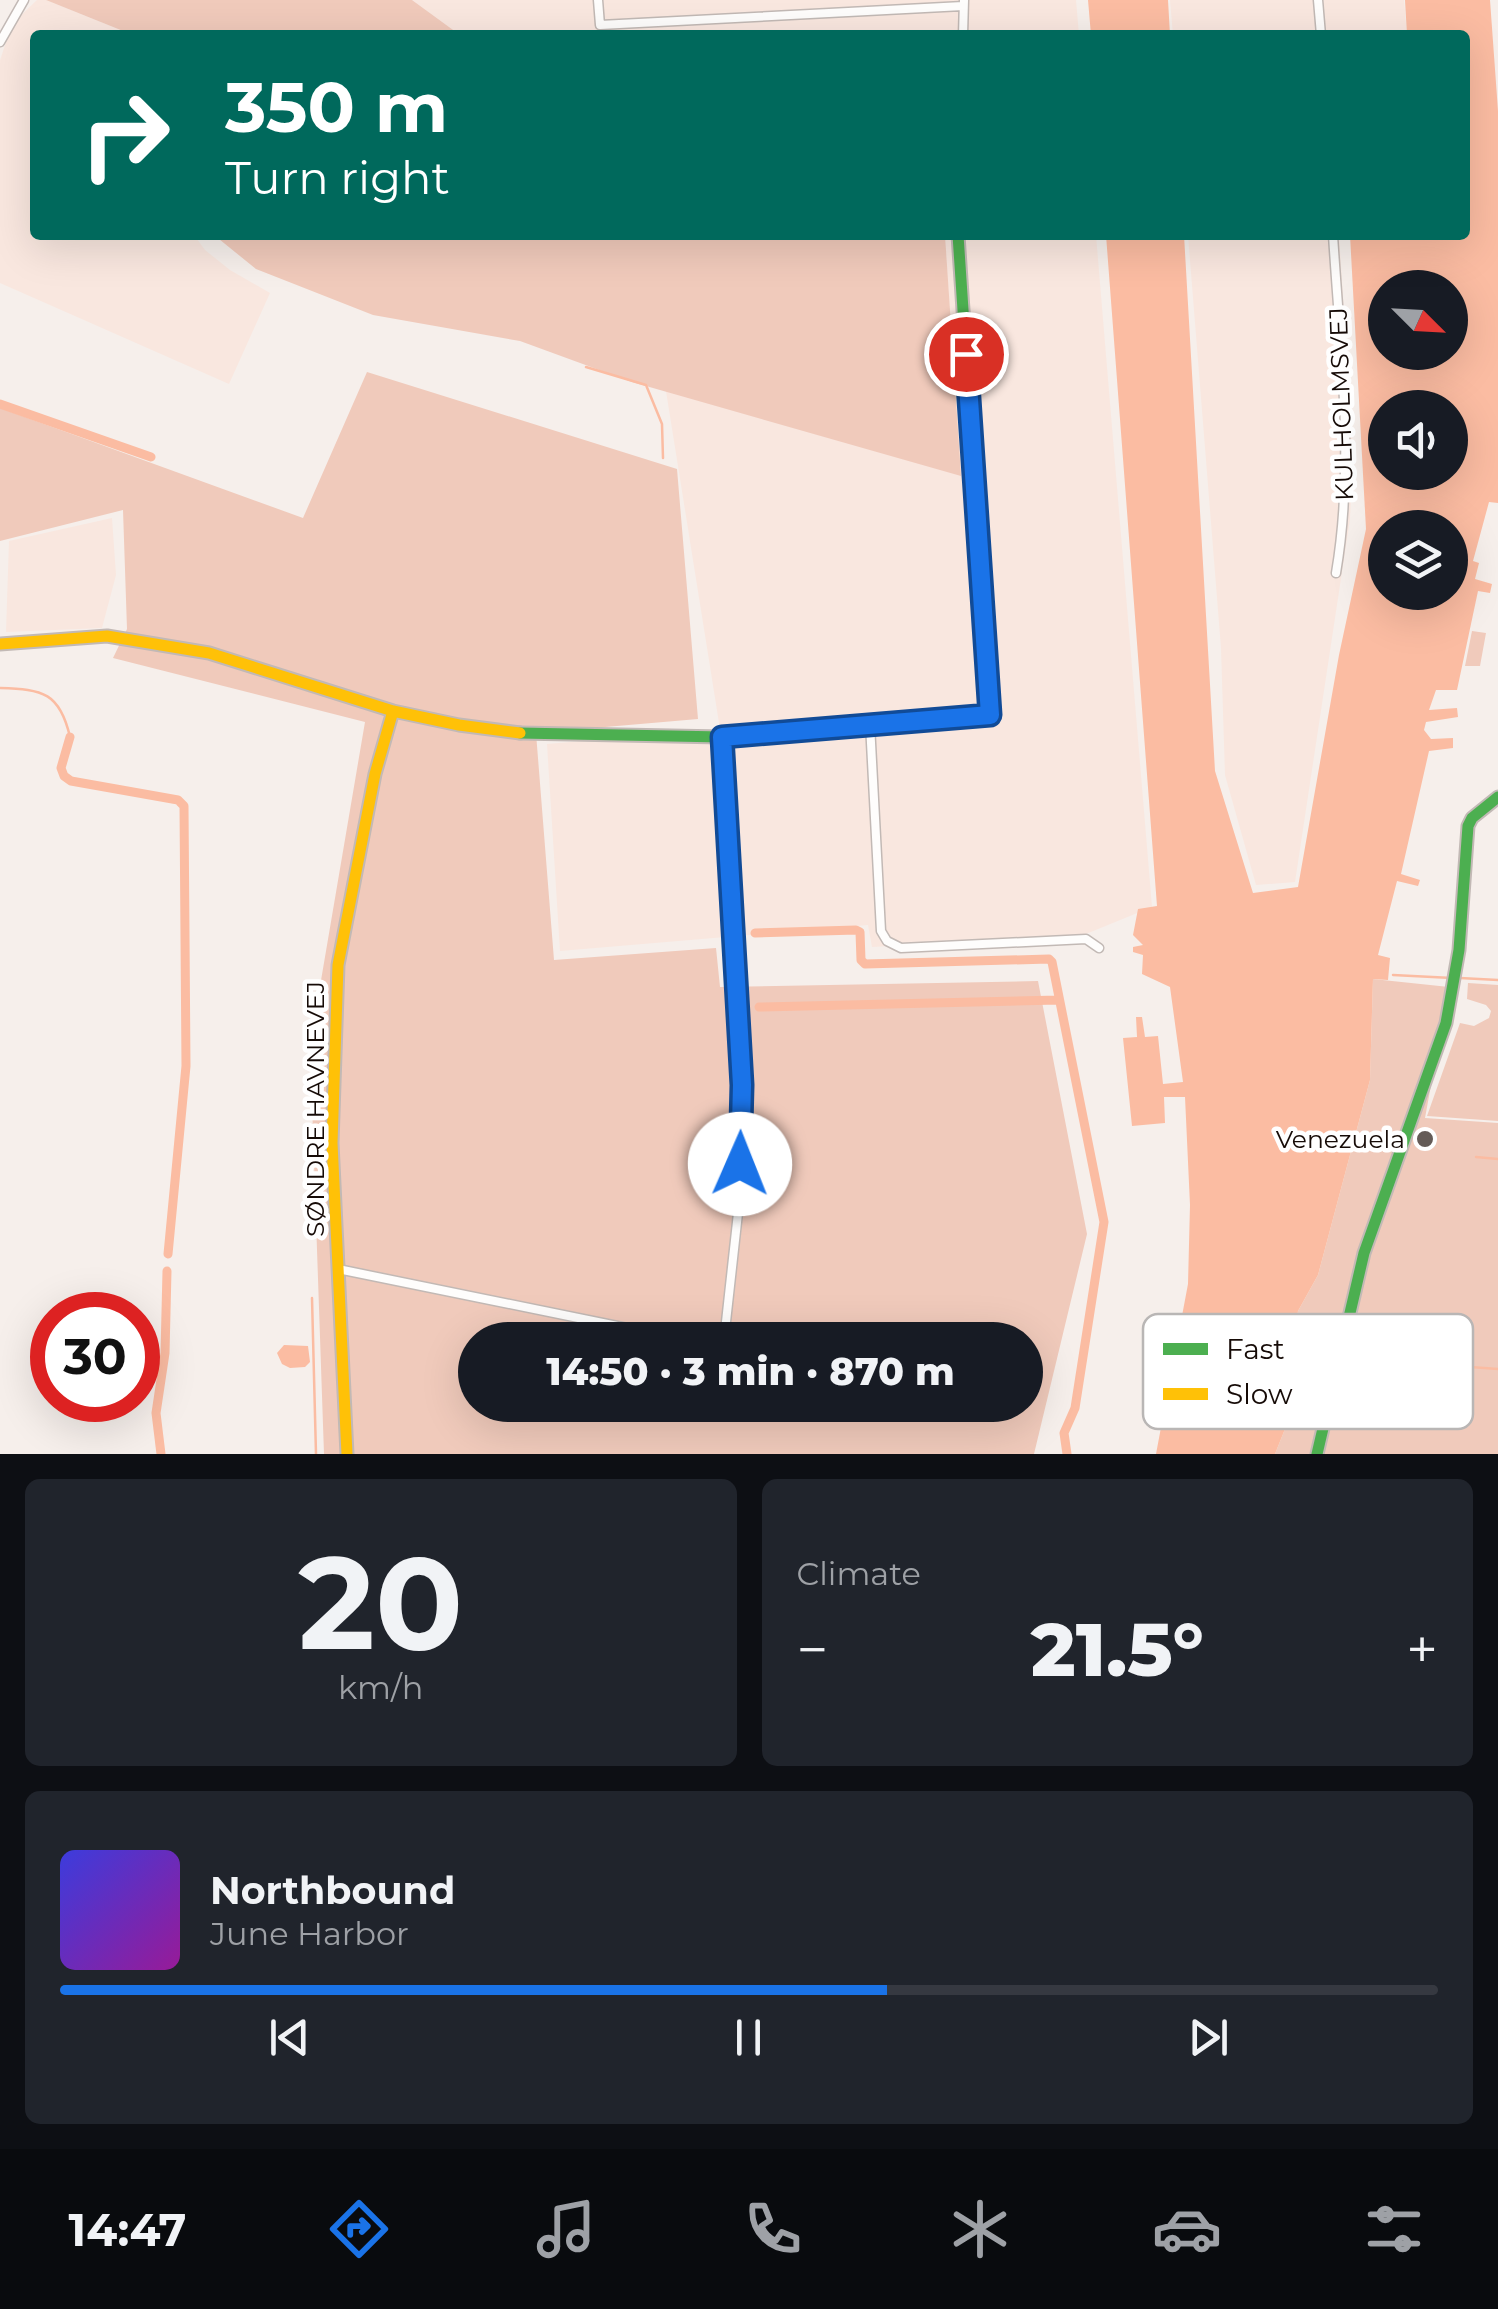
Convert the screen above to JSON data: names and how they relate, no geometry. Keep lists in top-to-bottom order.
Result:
{
  "streets": {
    "street": ["KULHOLMSVEJ", "SØNDRE HAVNEVEJ"]
  },
  "places": ["Venezuela"],
  "legend": ["Fast", "Slow"],
  "north": "bottom right",
  "page": {
    "turn": ["350 m", "Turn right"],
    "limit": "30",
    "trip": "14:50 · 3 min · 870 m",
    "tile": [
      ["20", "km/h"],
      "Climate"
    ],
    "heat": ["−", "21.5°", "+"],
    "song": ["Northbound", "June Harbor"],
    "tabs": "14:47"
  }
}
